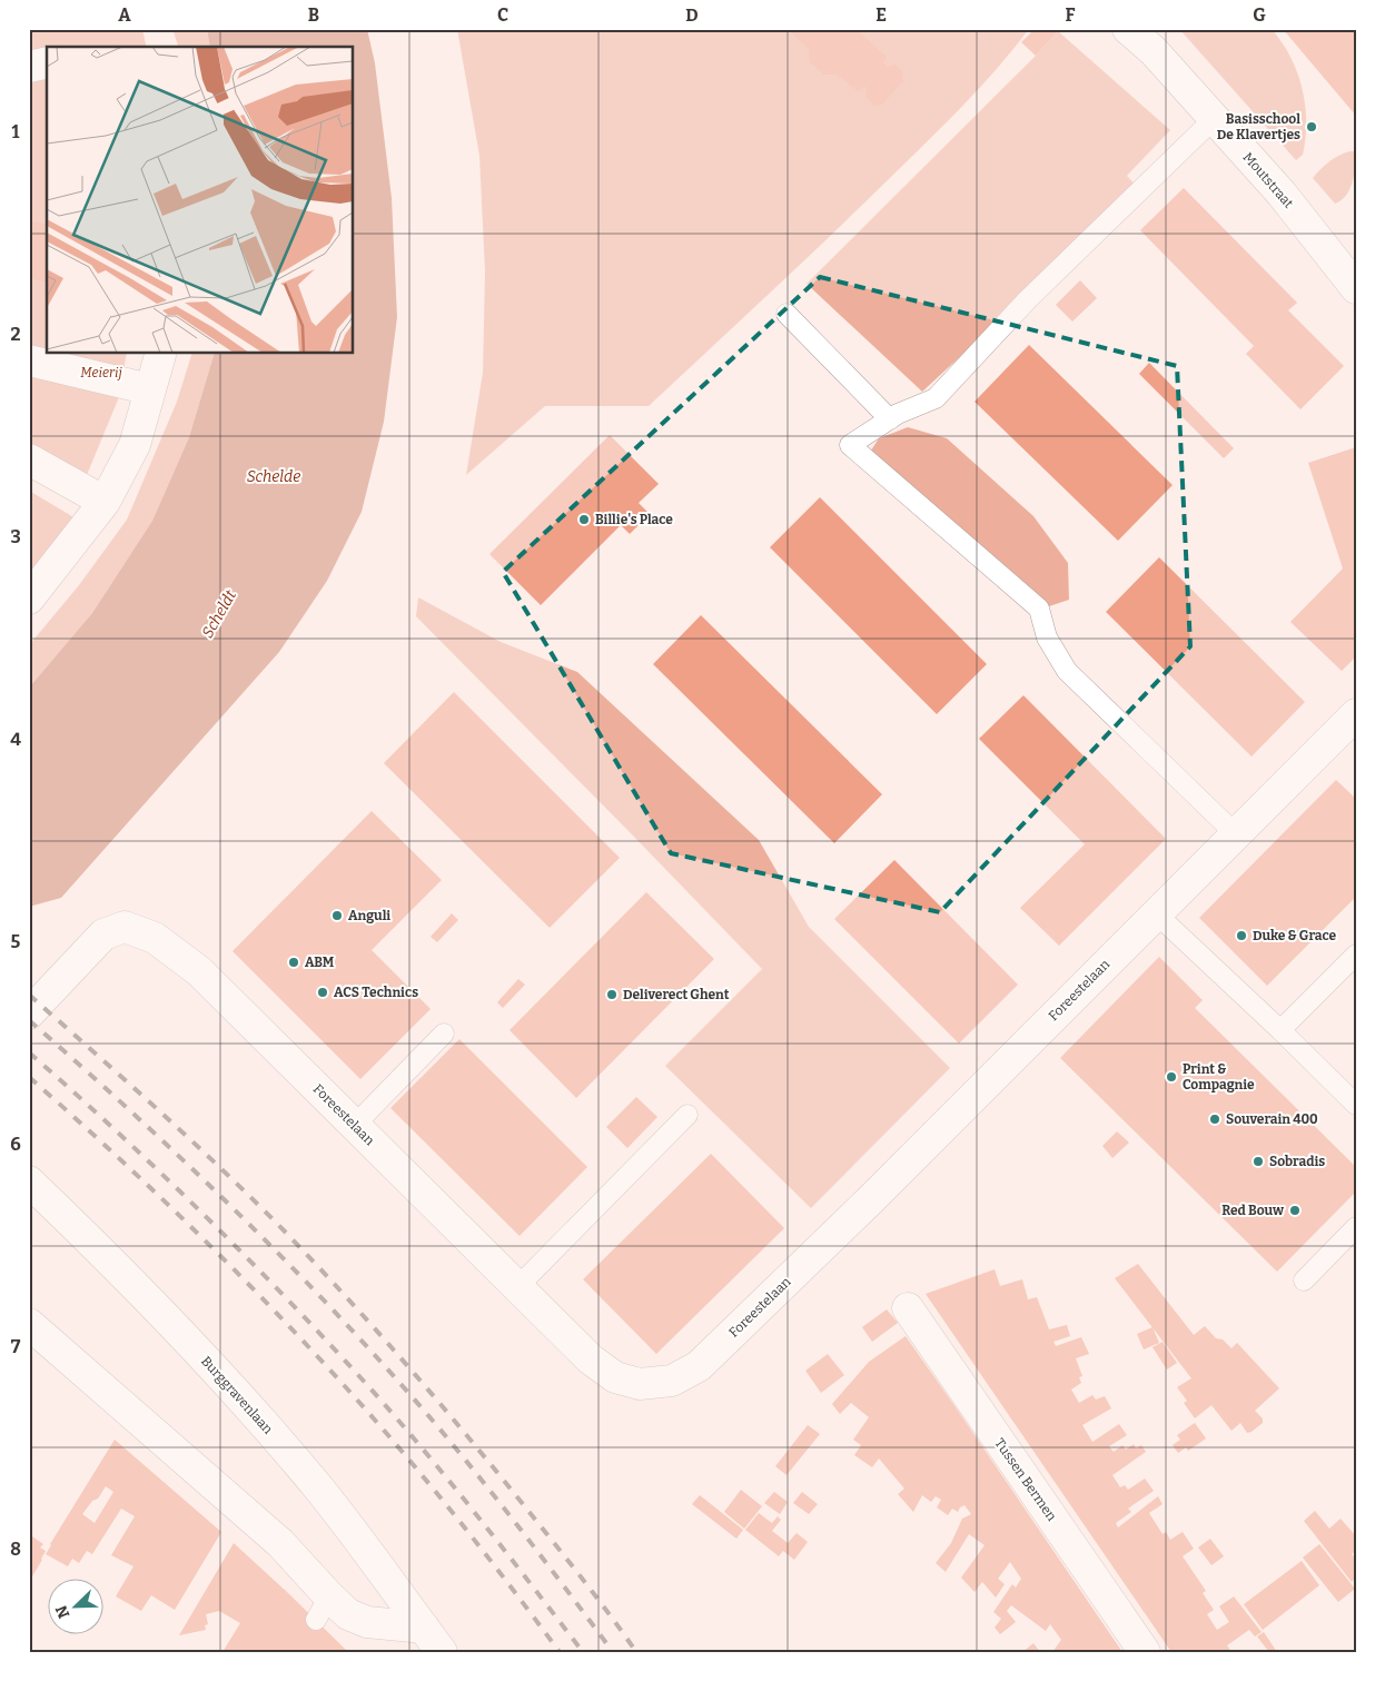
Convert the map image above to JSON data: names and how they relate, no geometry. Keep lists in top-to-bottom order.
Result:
{
  "streets": {
    "street": [
      "Moutstraat",
      "Foreestelaan",
      "Burggravenlaan",
      "Tussen Bermen"
    ]
  },
  "water": ["Schelde", "Scheldt"],
  "parks": ["Meierij"],
  "places": [
    "Basisschool De Klavertjes",
    "Billie's Place",
    "Anguli",
    "Duke & Grace",
    "ABM",
    "ACS Technics",
    "Deliverect Ghent",
    "Print & Compagnie",
    "Souverain 400",
    "Sobradis",
    "Red Bouw"
  ],
  "north": "bottom left",
  "grid": {
    "columns": [
      "A",
      "B",
      "C",
      "D",
      "E",
      "F",
      "G"
    ],
    "rows": [
      "1",
      "2",
      "3",
      "4",
      "5",
      "6",
      "7",
      "8"
    ]
  }
}
